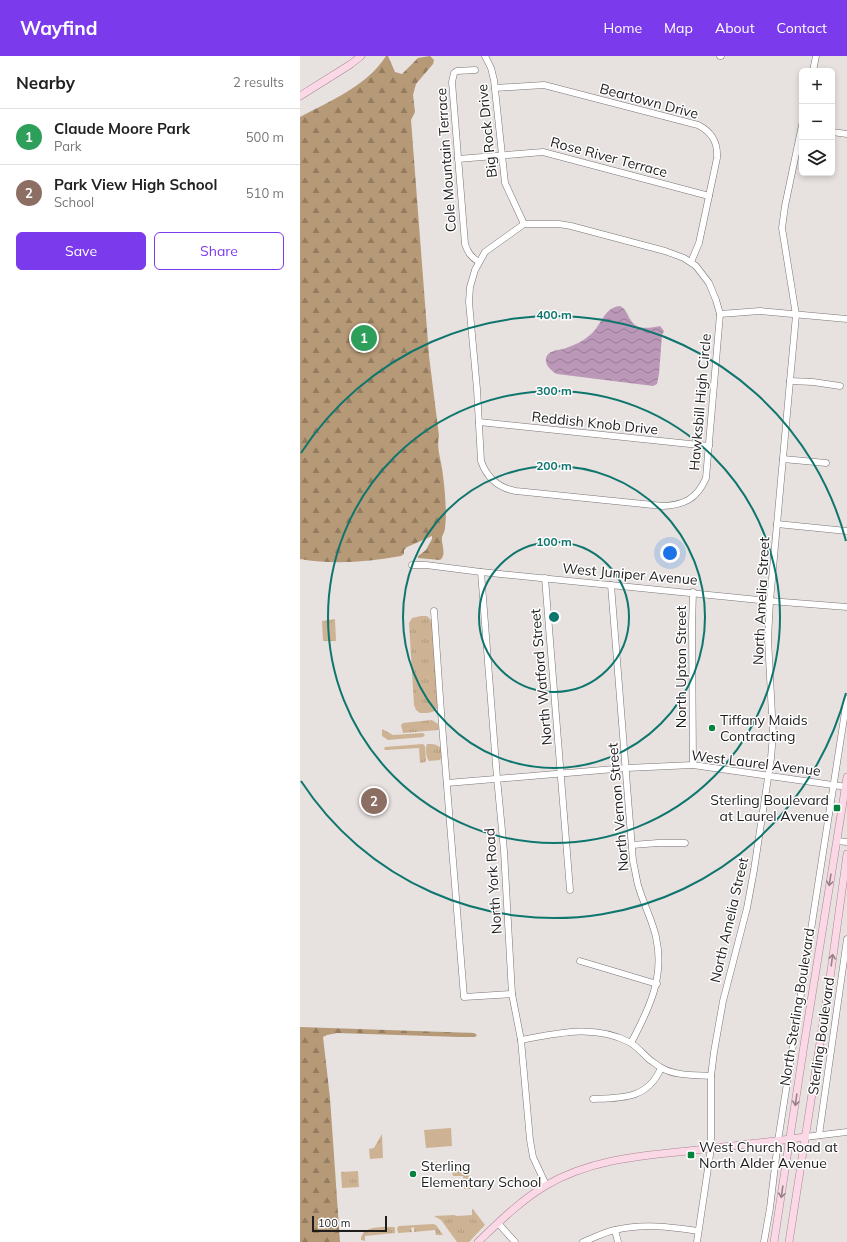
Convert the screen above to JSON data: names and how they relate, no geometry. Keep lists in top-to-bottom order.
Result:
{
  "streets": {
    "main road": ["North Sterling Boulevard"],
    "street": [
      "Beartown Drive",
      "Big Rock Drive",
      "Rose River Terrace",
      "Cole Mountain Terrace",
      "Hawksbill High Circle",
      "Reddish Knob Drive",
      "West Juniper Avenue",
      "North Amelia Street",
      "North Upton Street",
      "North Watford Street",
      "West Laurel Avenue",
      "North Vernon Street",
      "North York Road",
      "Sterling Boulevard"
    ]
  },
  "crossings": [
    ["Beartown Drive", "Big Rock Drive"],
    ["Beartown Drive", "Rose River Terrace"],
    ["Beartown Drive", "Hawksbill High Circle"],
    ["Big Rock Drive", "Rose River Terrace"],
    ["Big Rock Drive", "Hawksbill High Circle"],
    ["Rose River Terrace", "Cole Mountain Terrace"],
    ["Cole Mountain Terrace", "Hawksbill High Circle"],
    ["Hawksbill High Circle", "Reddish Knob Drive"],
    ["West Juniper Avenue", "North Amelia Street"],
    ["West Juniper Avenue", "North Upton Street"],
    ["West Juniper Avenue", "North Watford Street"],
    ["West Juniper Avenue", "North Vernon Street"],
    ["West Juniper Avenue", "North York Road"],
    ["North Amelia Street", "West Laurel Avenue"],
    ["North Upton Street", "West Laurel Avenue"],
    ["North Watford Street", "West Laurel Avenue"],
    ["West Laurel Avenue", "North Vernon Street"],
    ["West Laurel Avenue", "North York Road"],
    ["West Laurel Avenue", "North Sterling Boulevard"],
    ["West Laurel Avenue", "Sterling Boulevard"]
  ],
  "places": {
    "other": ["Tiffany Maids Contracting", "Sterling Elementary School"],
    "transit": ["Sterling Boulevard at Laurel Avenue", "West Church Road at North Alder Avenue"]
  },
  "scale_bar": "100 m",
  "page": {
    "header": "Wayfind",
    "nav": [
      "Home",
      "Map",
      "About",
      "Contact"
    ],
    "heading": ["Nearby", "2 results"],
    "map_buttons": ["+", "−"],
    "list": [
      {
        "mark": "1",
        "name": "Claude Moore Park",
        "note": "Park",
        "value": "500 m"
      },
      {
        "mark": "2",
        "name": "Park View High School",
        "note": "School",
        "value": "510 m"
      }
    ],
    "buttons": ["Save", "Share"],
    "pins": ["1", "2"],
    "scale": "100 m"
  },
  "rings": [
    "400 m",
    "300 m",
    "200 m",
    "100 m"
  ]
}
